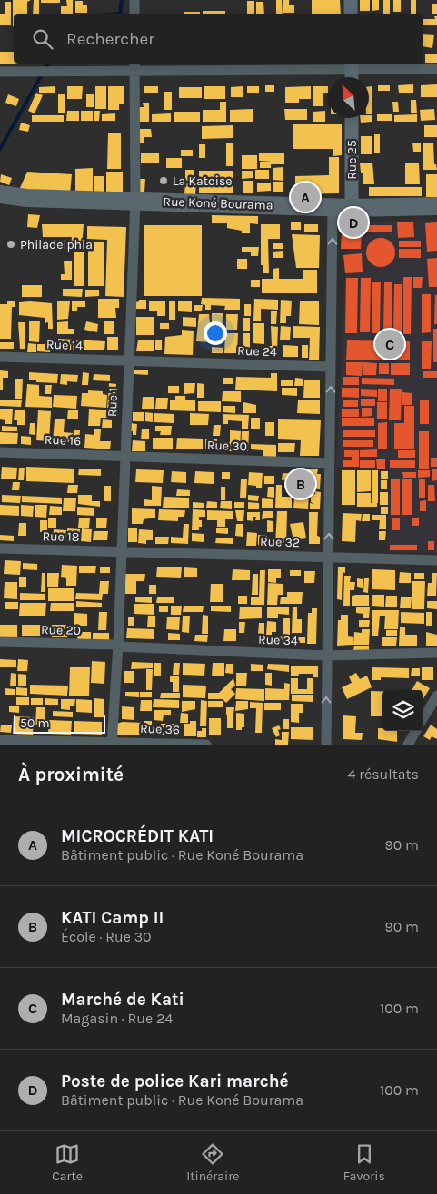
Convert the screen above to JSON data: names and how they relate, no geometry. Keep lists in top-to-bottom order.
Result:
{
  "streets": {
    "highway": ["Rue Koné Bourama"],
    "street": [
      "Rue 25",
      "Rue 14",
      "Rue 24",
      "Rue 1",
      "Rue 16",
      "Rue 30",
      "Rue 18",
      "Rue 32",
      "Rue 20",
      "Rue 34",
      "Rue 36"
    ]
  },
  "crossings": [
    ["Rue 25", "Rue Koné Bourama"],
    ["Rue Koné Bourama", "Rue 1"],
    ["Rue 14", "Rue 24"],
    ["Rue 14", "Rue 1"],
    ["Rue 24", "Rue 1"],
    ["Rue 1", "Rue 16"],
    ["Rue 1", "Rue 30"],
    ["Rue 1", "Rue 18"],
    ["Rue 1", "Rue 32"],
    ["Rue 1", "Rue 20"],
    ["Rue 1", "Rue 34"],
    ["Rue 1", "Rue 36"],
    ["Rue 16", "Rue 30"],
    ["Rue 18", "Rue 32"],
    ["Rue 20", "Rue 34"]
  ],
  "places": ["La Katoise", "Philadelphia"],
  "scale_bar": "50 m",
  "north": "top left",
  "page": {
    "search": "Rechercher",
    "pins": [
      "A",
      "D",
      "C",
      "B"
    ],
    "scale": "50 m",
    "heading": ["À proximité", "4 résultats"],
    "list": [
      {
        "mark": "A",
        "name": "MICROCRÉDIT KATI",
        "note": "Bâtiment public · Rue Koné Bourama",
        "value": "90 m"
      },
      {
        "mark": "B",
        "name": "KATI Camp II",
        "note": "École · Rue 30",
        "value": "90 m"
      },
      {
        "mark": "C",
        "name": "Marché de Kati",
        "note": "Magasin · Rue 24",
        "value": "100 m"
      },
      {
        "mark": "D",
        "name": "Poste de police Kari marché",
        "note": "Bâtiment public · Rue Koné Bourama",
        "value": "100 m"
      }
    ],
    "nav": ["Carte", "Itinéraire", "Favoris"]
  }
}
